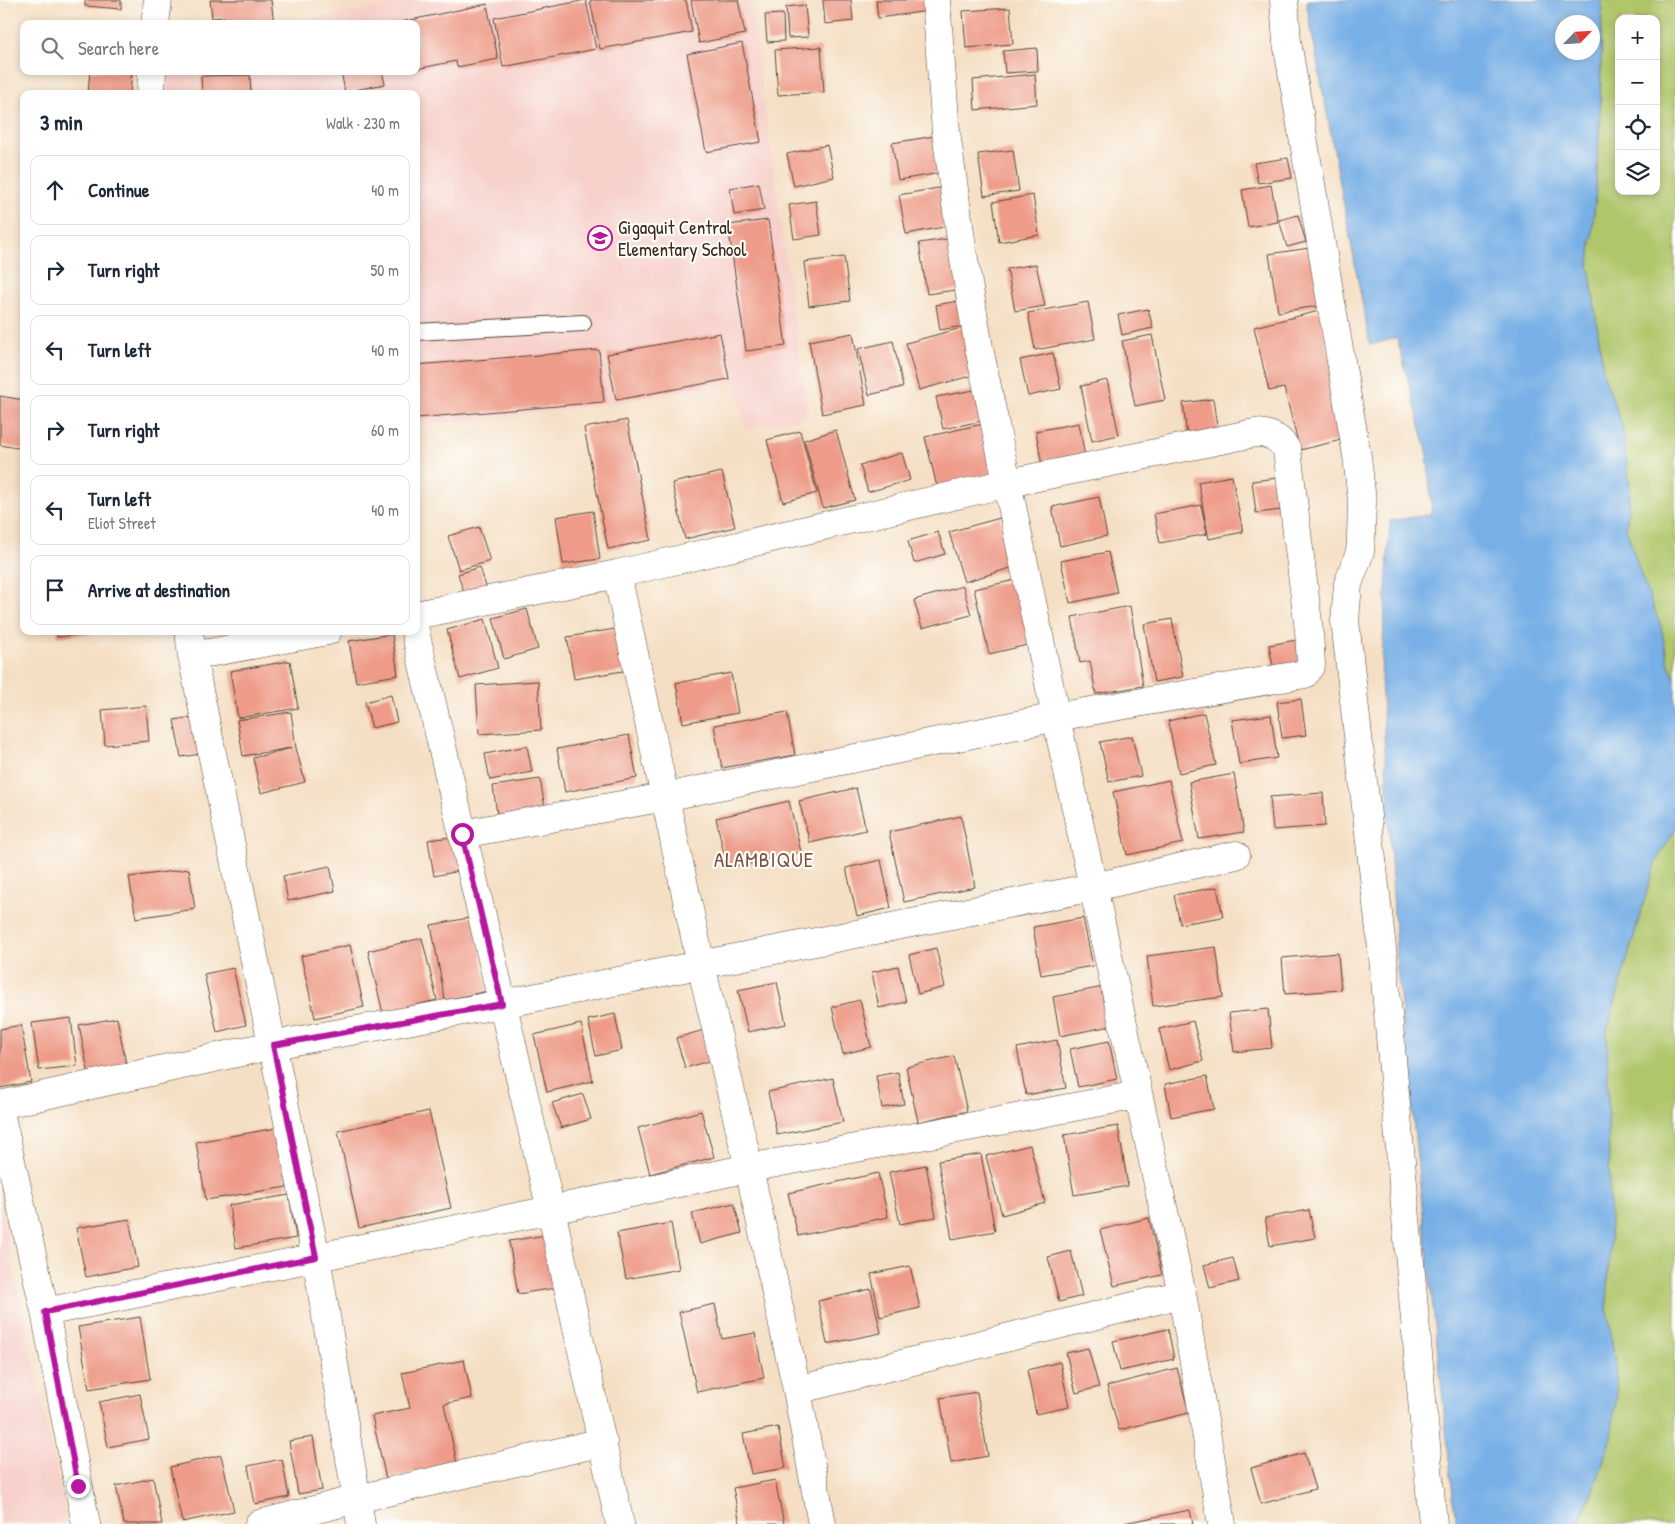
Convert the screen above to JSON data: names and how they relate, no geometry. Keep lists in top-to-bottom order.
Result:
{
  "districts": ["ALAMBIQUE"],
  "places": {
    "school or university": ["Gigaquit Central Elementary School"]
  },
  "north": "top right",
  "page": {
    "map_buttons": ["+", "−"],
    "search": "Search here",
    "heading": ["3 min", "Walk · 230 m"],
    "list": [
      ["Continue", "40 m"],
      ["Turn right", "50 m"],
      ["Turn left", "40 m"],
      ["Turn right", "60 m"],
      ["Turn left", "Eliot Street", "40 m"],
      "Arrive at destination"
    ]
  }
}
